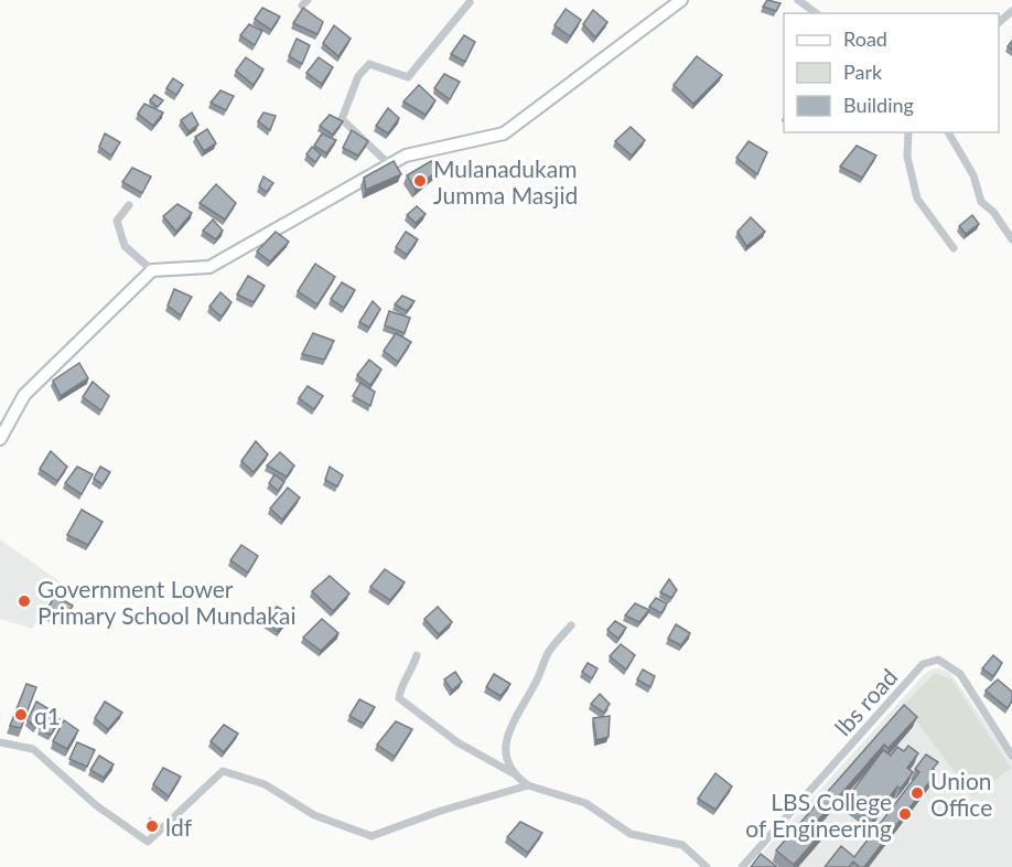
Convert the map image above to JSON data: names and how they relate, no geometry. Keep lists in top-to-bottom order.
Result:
{
  "streets": {
    "street": ["lbs road"]
  },
  "places": [
    "Mulanadukam Jumma Masjid",
    "Government Lower Primary School Mundakai",
    "q1",
    "Union Office",
    "LBS College of Engineering",
    "ldf"
  ],
  "legend": ["Road", "Park", "Building"]
}
